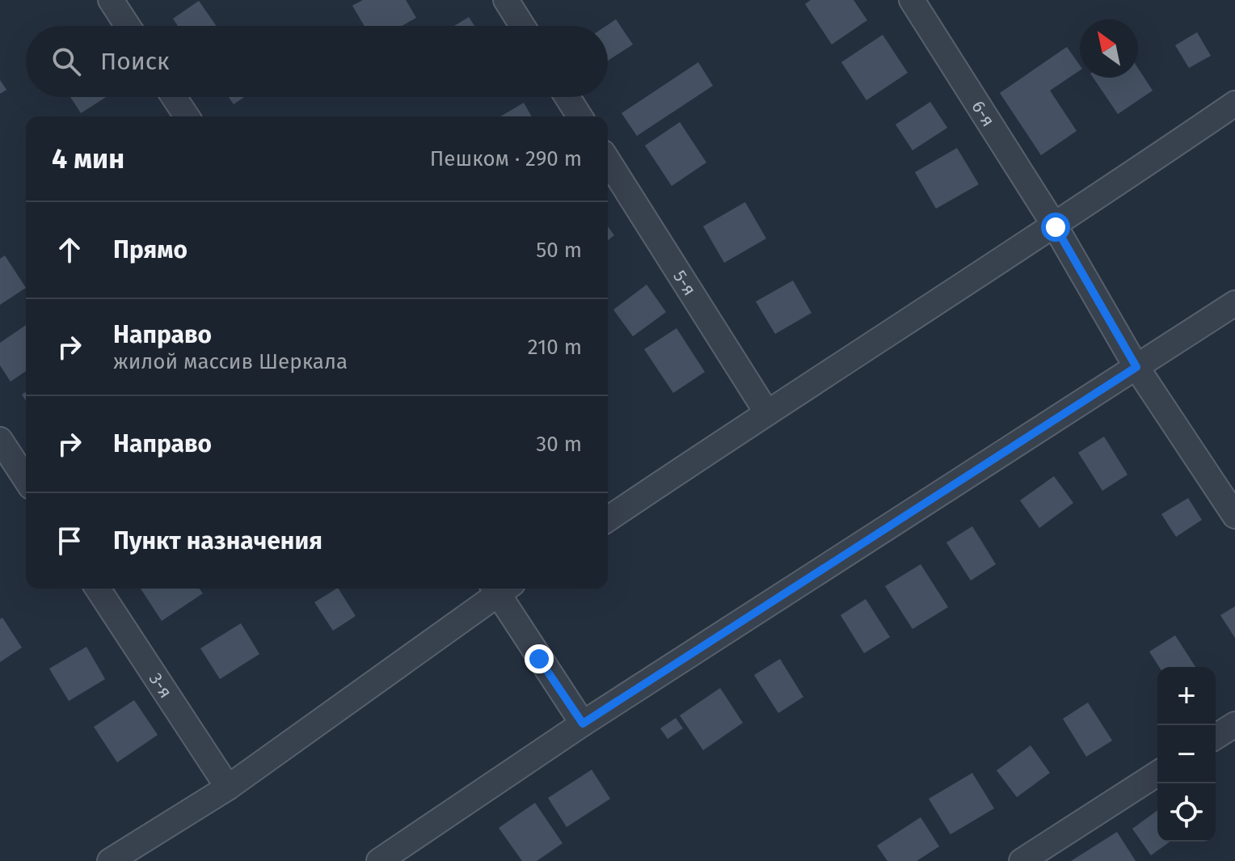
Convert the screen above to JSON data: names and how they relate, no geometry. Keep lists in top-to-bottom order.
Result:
{
  "streets": {
    "street": ["6-я", "5-я", "3-я"]
  },
  "north": "top left",
  "page": {
    "search": "Поиск",
    "heading": ["4 мин", "Пешком · 290 m"],
    "list": [
      ["Прямо", "50 m"],
      ["Направо", "жилой массив Шеркала", "210 m"],
      ["Направо", "30 m"],
      "Пункт назначения"
    ],
    "map_buttons": ["+", "−"]
  }
}
